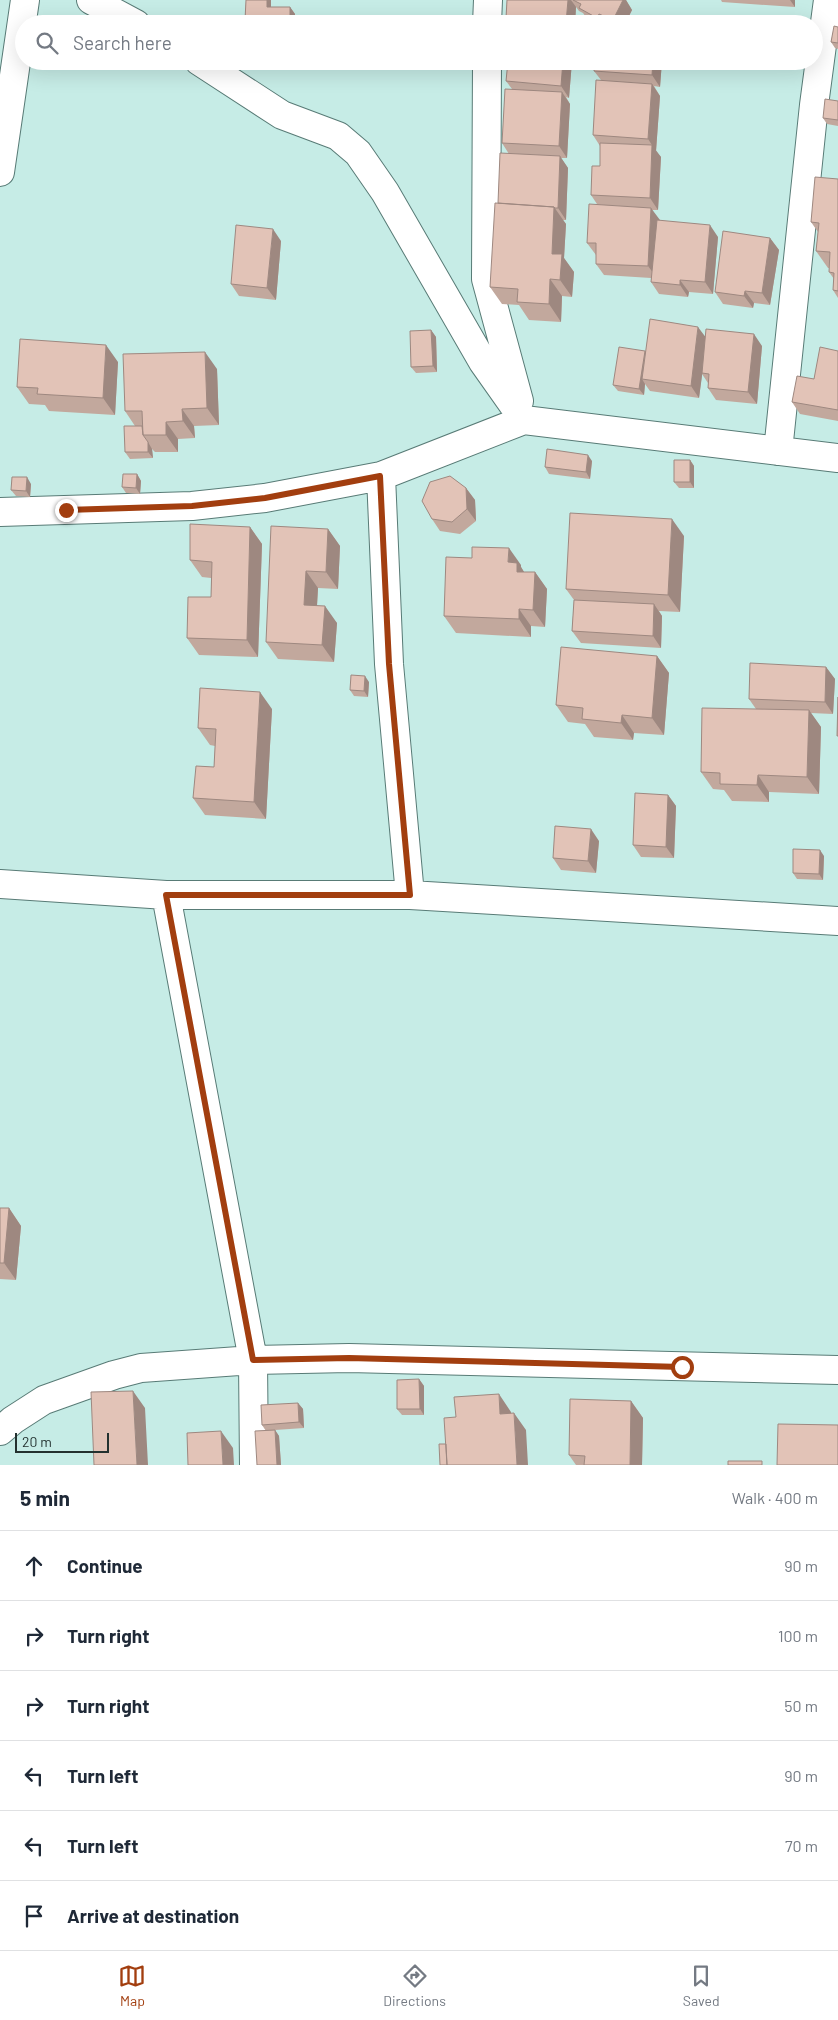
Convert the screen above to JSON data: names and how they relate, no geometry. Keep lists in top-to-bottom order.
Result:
{
  "scale_bar": "20 m",
  "page": {
    "search": "Search here",
    "scale": "20 m",
    "heading": ["5 min", "Walk · 400 m"],
    "list": [
      ["Continue", "90 m"],
      ["Turn right", "100 m"],
      ["Turn right", "50 m"],
      ["Turn left", "90 m"],
      ["Turn left", "70 m"],
      "Arrive at destination"
    ],
    "nav": ["Map", "Directions", "Saved"]
  }
}
